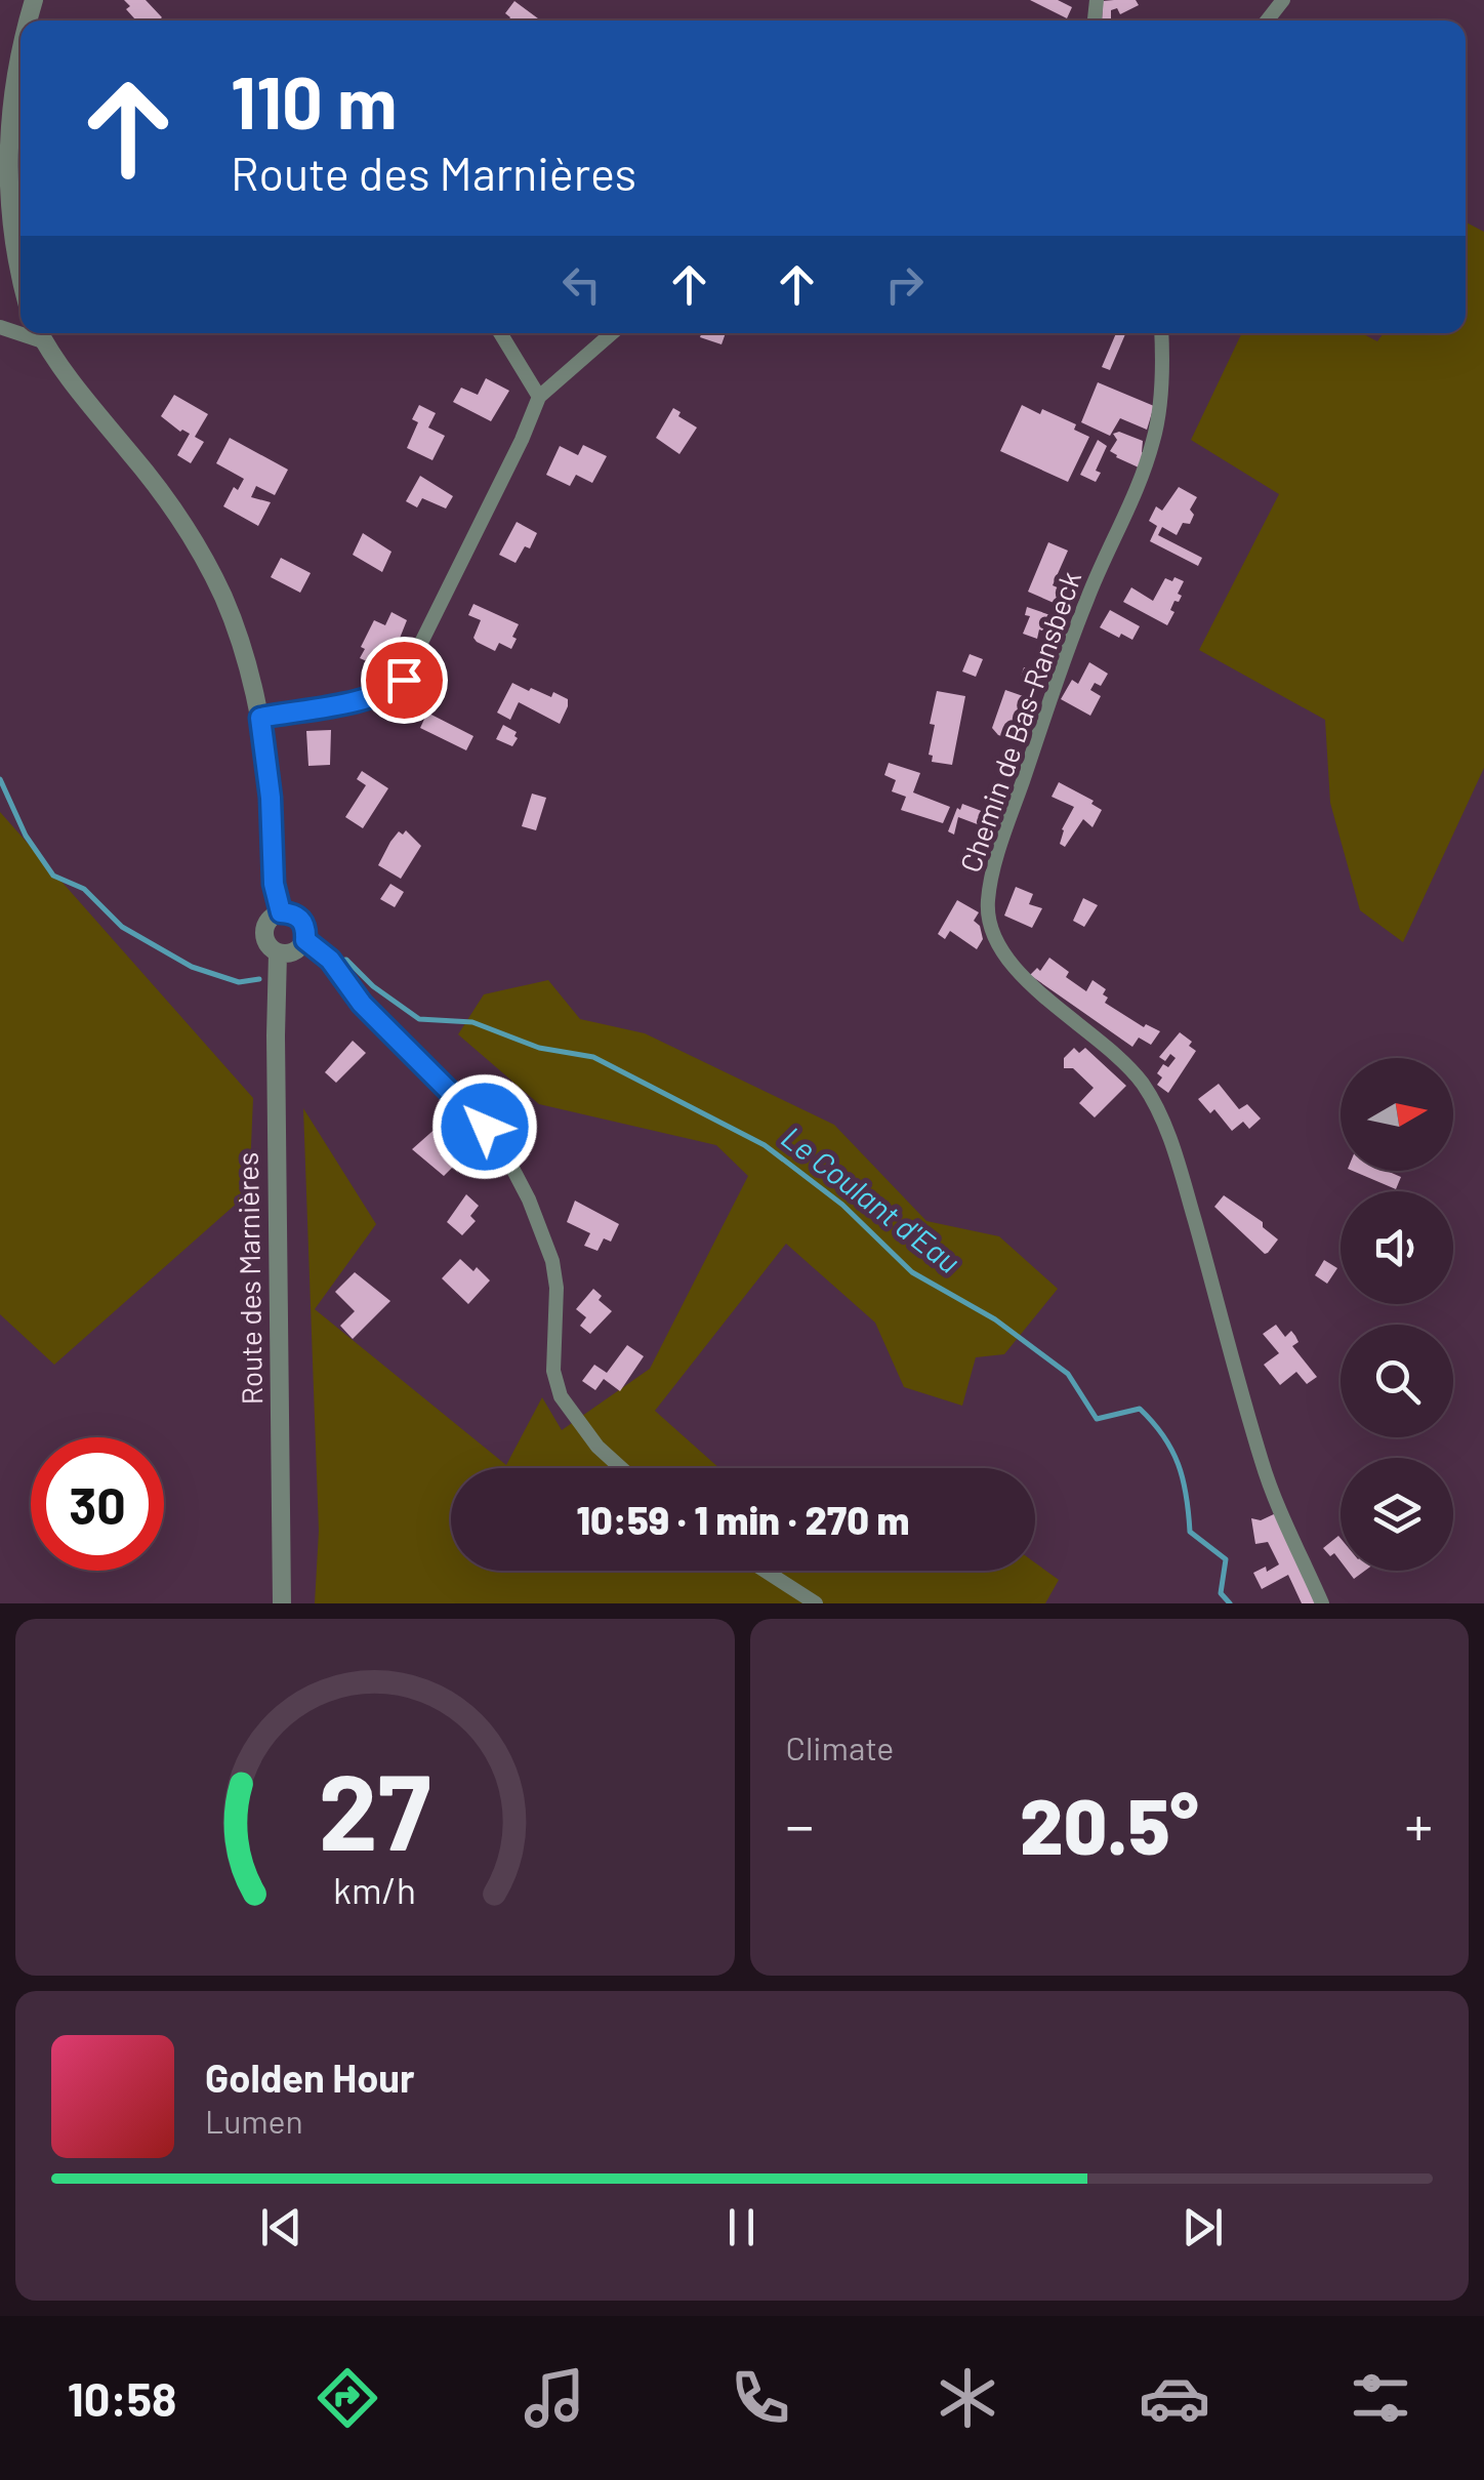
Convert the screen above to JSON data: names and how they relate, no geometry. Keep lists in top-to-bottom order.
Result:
{
  "streets": {
    "street": ["Chemin de Bas-Ransbeck", "Route des Marnières"]
  },
  "water": ["Le Coulant d'Eau"],
  "north": "right",
  "page": {
    "turn": ["110 m", "Route des Marnières"],
    "limit": "30",
    "trip": "10:59 · 1 min · 270 m",
    "tile": "Climate",
    "heat": ["−", "20.5°", "+"],
    "song": ["Golden Hour", "Lumen"],
    "tabs": "10:58",
    "gauge": ["27", "km/h"]
  }
}
